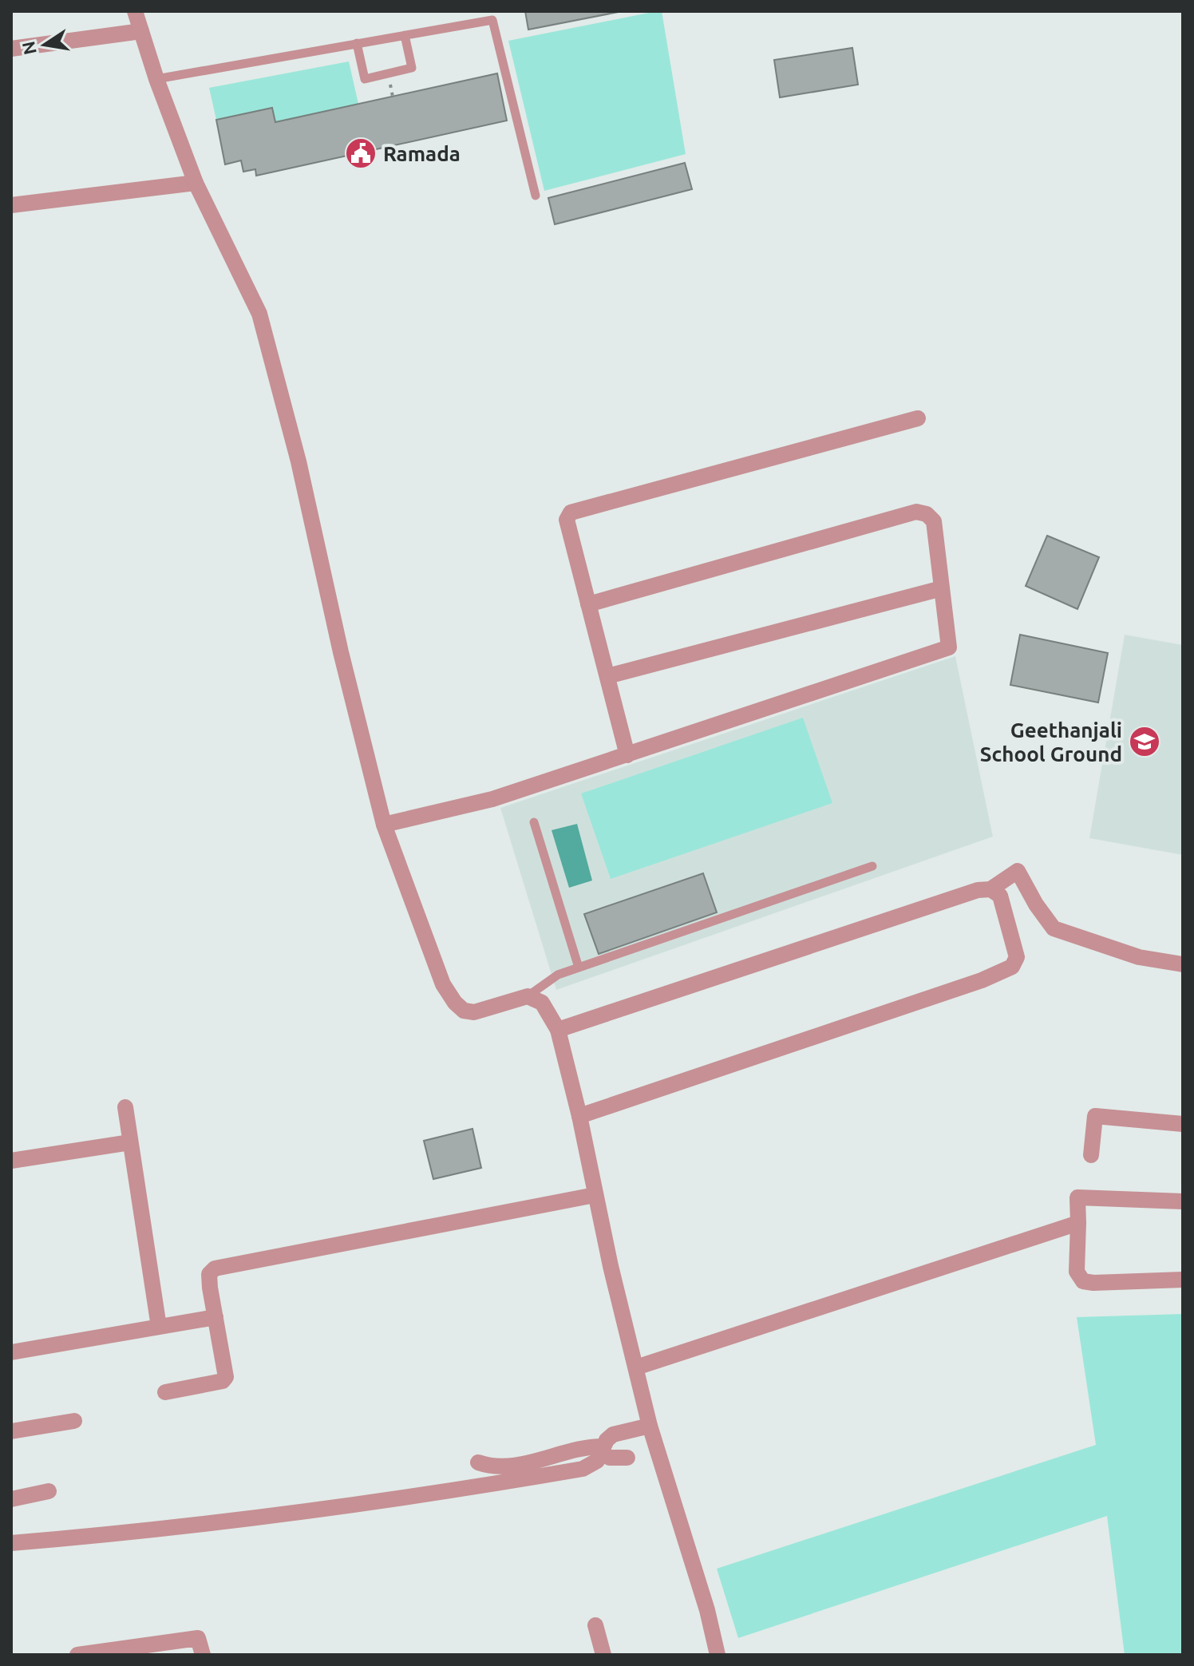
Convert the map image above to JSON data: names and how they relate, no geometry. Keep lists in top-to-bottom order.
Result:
{
  "places": {
    "public building": ["Ramada"],
    "school or university": ["Geethanjali School Ground"]
  },
  "north": "left"
}
